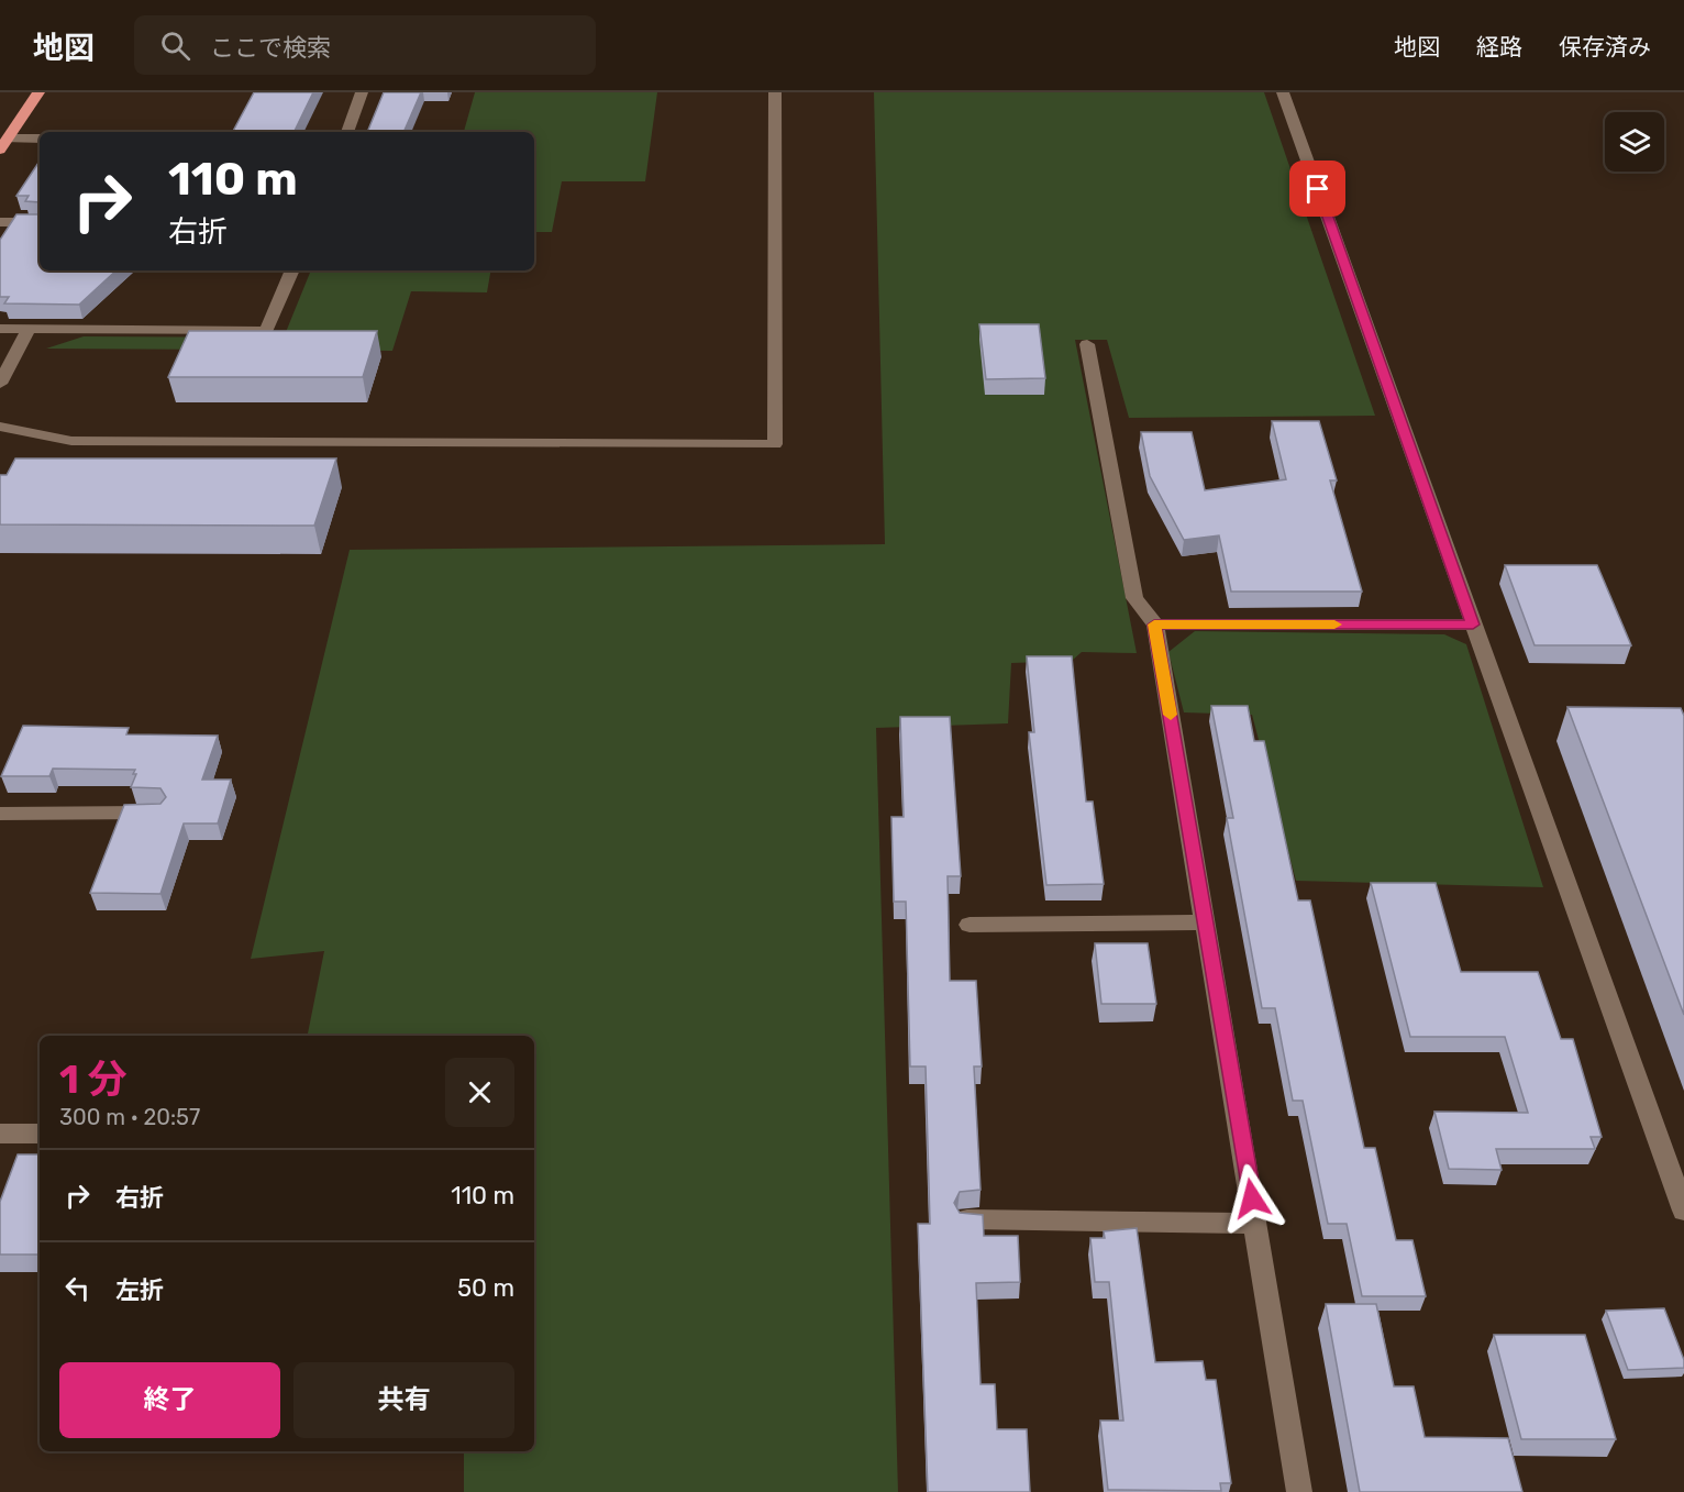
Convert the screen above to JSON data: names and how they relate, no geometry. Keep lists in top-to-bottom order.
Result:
{
  "page": {
    "header": "地図",
    "search": "ここで検索",
    "nav": ["地図", "経路", "保存済み"],
    "turn": ["110 m", "右折"],
    "heading": ["1 分", "300 m · 20:57"],
    "list": [
      {
        "name": "右折",
        "value": "110 m"
      },
      {
        "name": "左折",
        "value": "50 m"
      }
    ],
    "buttons": ["終了", "共有"]
  }
}
